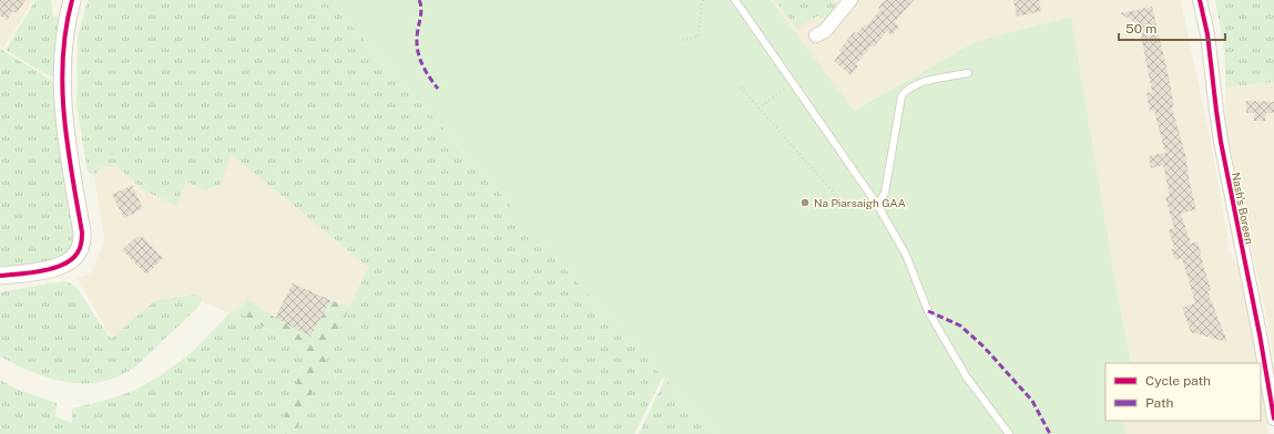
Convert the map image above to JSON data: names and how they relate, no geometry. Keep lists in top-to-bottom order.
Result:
{
  "streets": {
    "street": ["Nash's Boreen"]
  },
  "places": ["Na Piarsaigh GAA"],
  "legend": ["Cycle path", "Path"],
  "scale_bar": "50 m"
}
